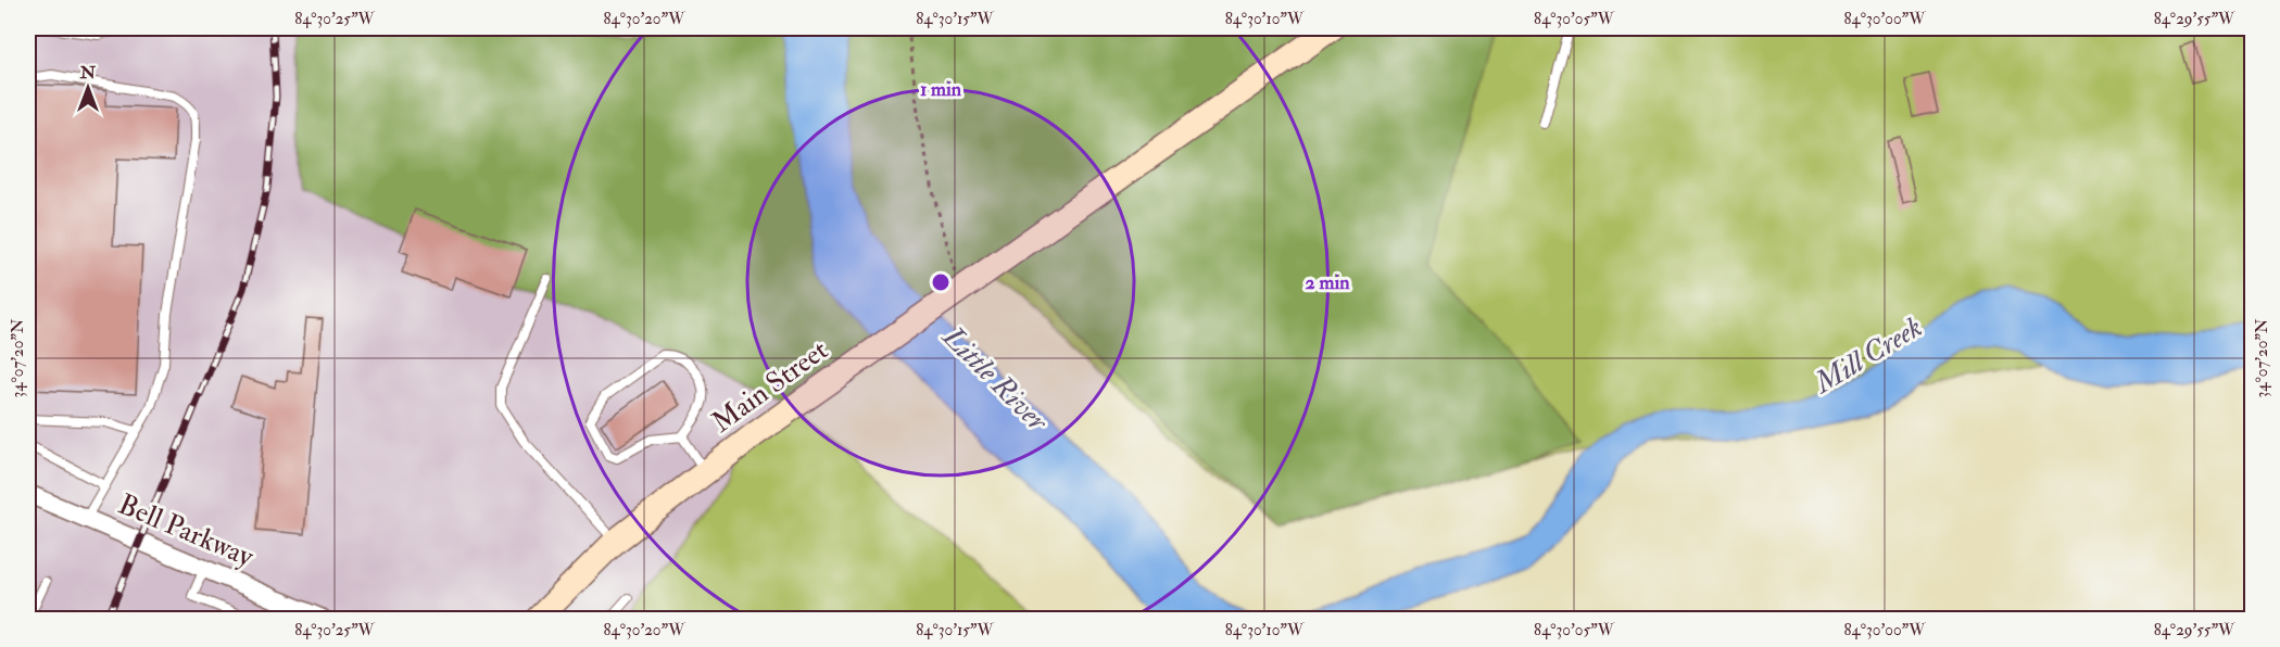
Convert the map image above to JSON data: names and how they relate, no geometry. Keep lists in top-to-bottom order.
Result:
{
  "streets": {
    "main road": ["Main Street"],
    "street": ["Bell Parkway"]
  },
  "water": ["Mill Creek", "Little River"],
  "north": "top",
  "coordinates": [
    "84°30'25\"W",
    "84°30'20\"W",
    "84°30'15\"W",
    "84°30'10\"W",
    "84°30'05\"W",
    "84°30'00\"W",
    "84°29'55\"W",
    "34°07'20\"N"
  ],
  "rings": ["1 min", "2 min"]
}
